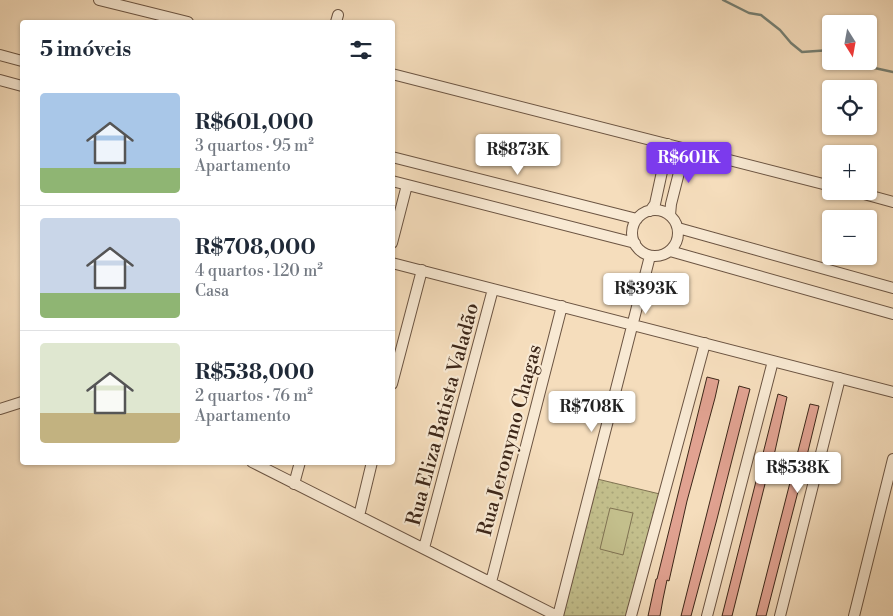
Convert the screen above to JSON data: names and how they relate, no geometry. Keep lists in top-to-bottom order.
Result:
{
  "streets": {
    "street": ["Rua Eliza Batista Valadão", "Rua Jeronymo Chagas"]
  },
  "north": "bottom",
  "page": {
    "map_buttons": ["+", "−"],
    "heading": "5 imóveis",
    "list": [
      {
        "name": "R$601,000",
        "note": "3 quartos · 95 m² · Apartamento"
      },
      {
        "name": "R$708,000",
        "note": "4 quartos · 120 m² · Casa"
      },
      {
        "name": "R$538,000",
        "note": "2 quartos · 76 m² · Apartamento"
      }
    ],
    "price": [
      "R$873K",
      "R$601K",
      "R$393K",
      "R$708K",
      "R$538K"
    ]
  }
}
